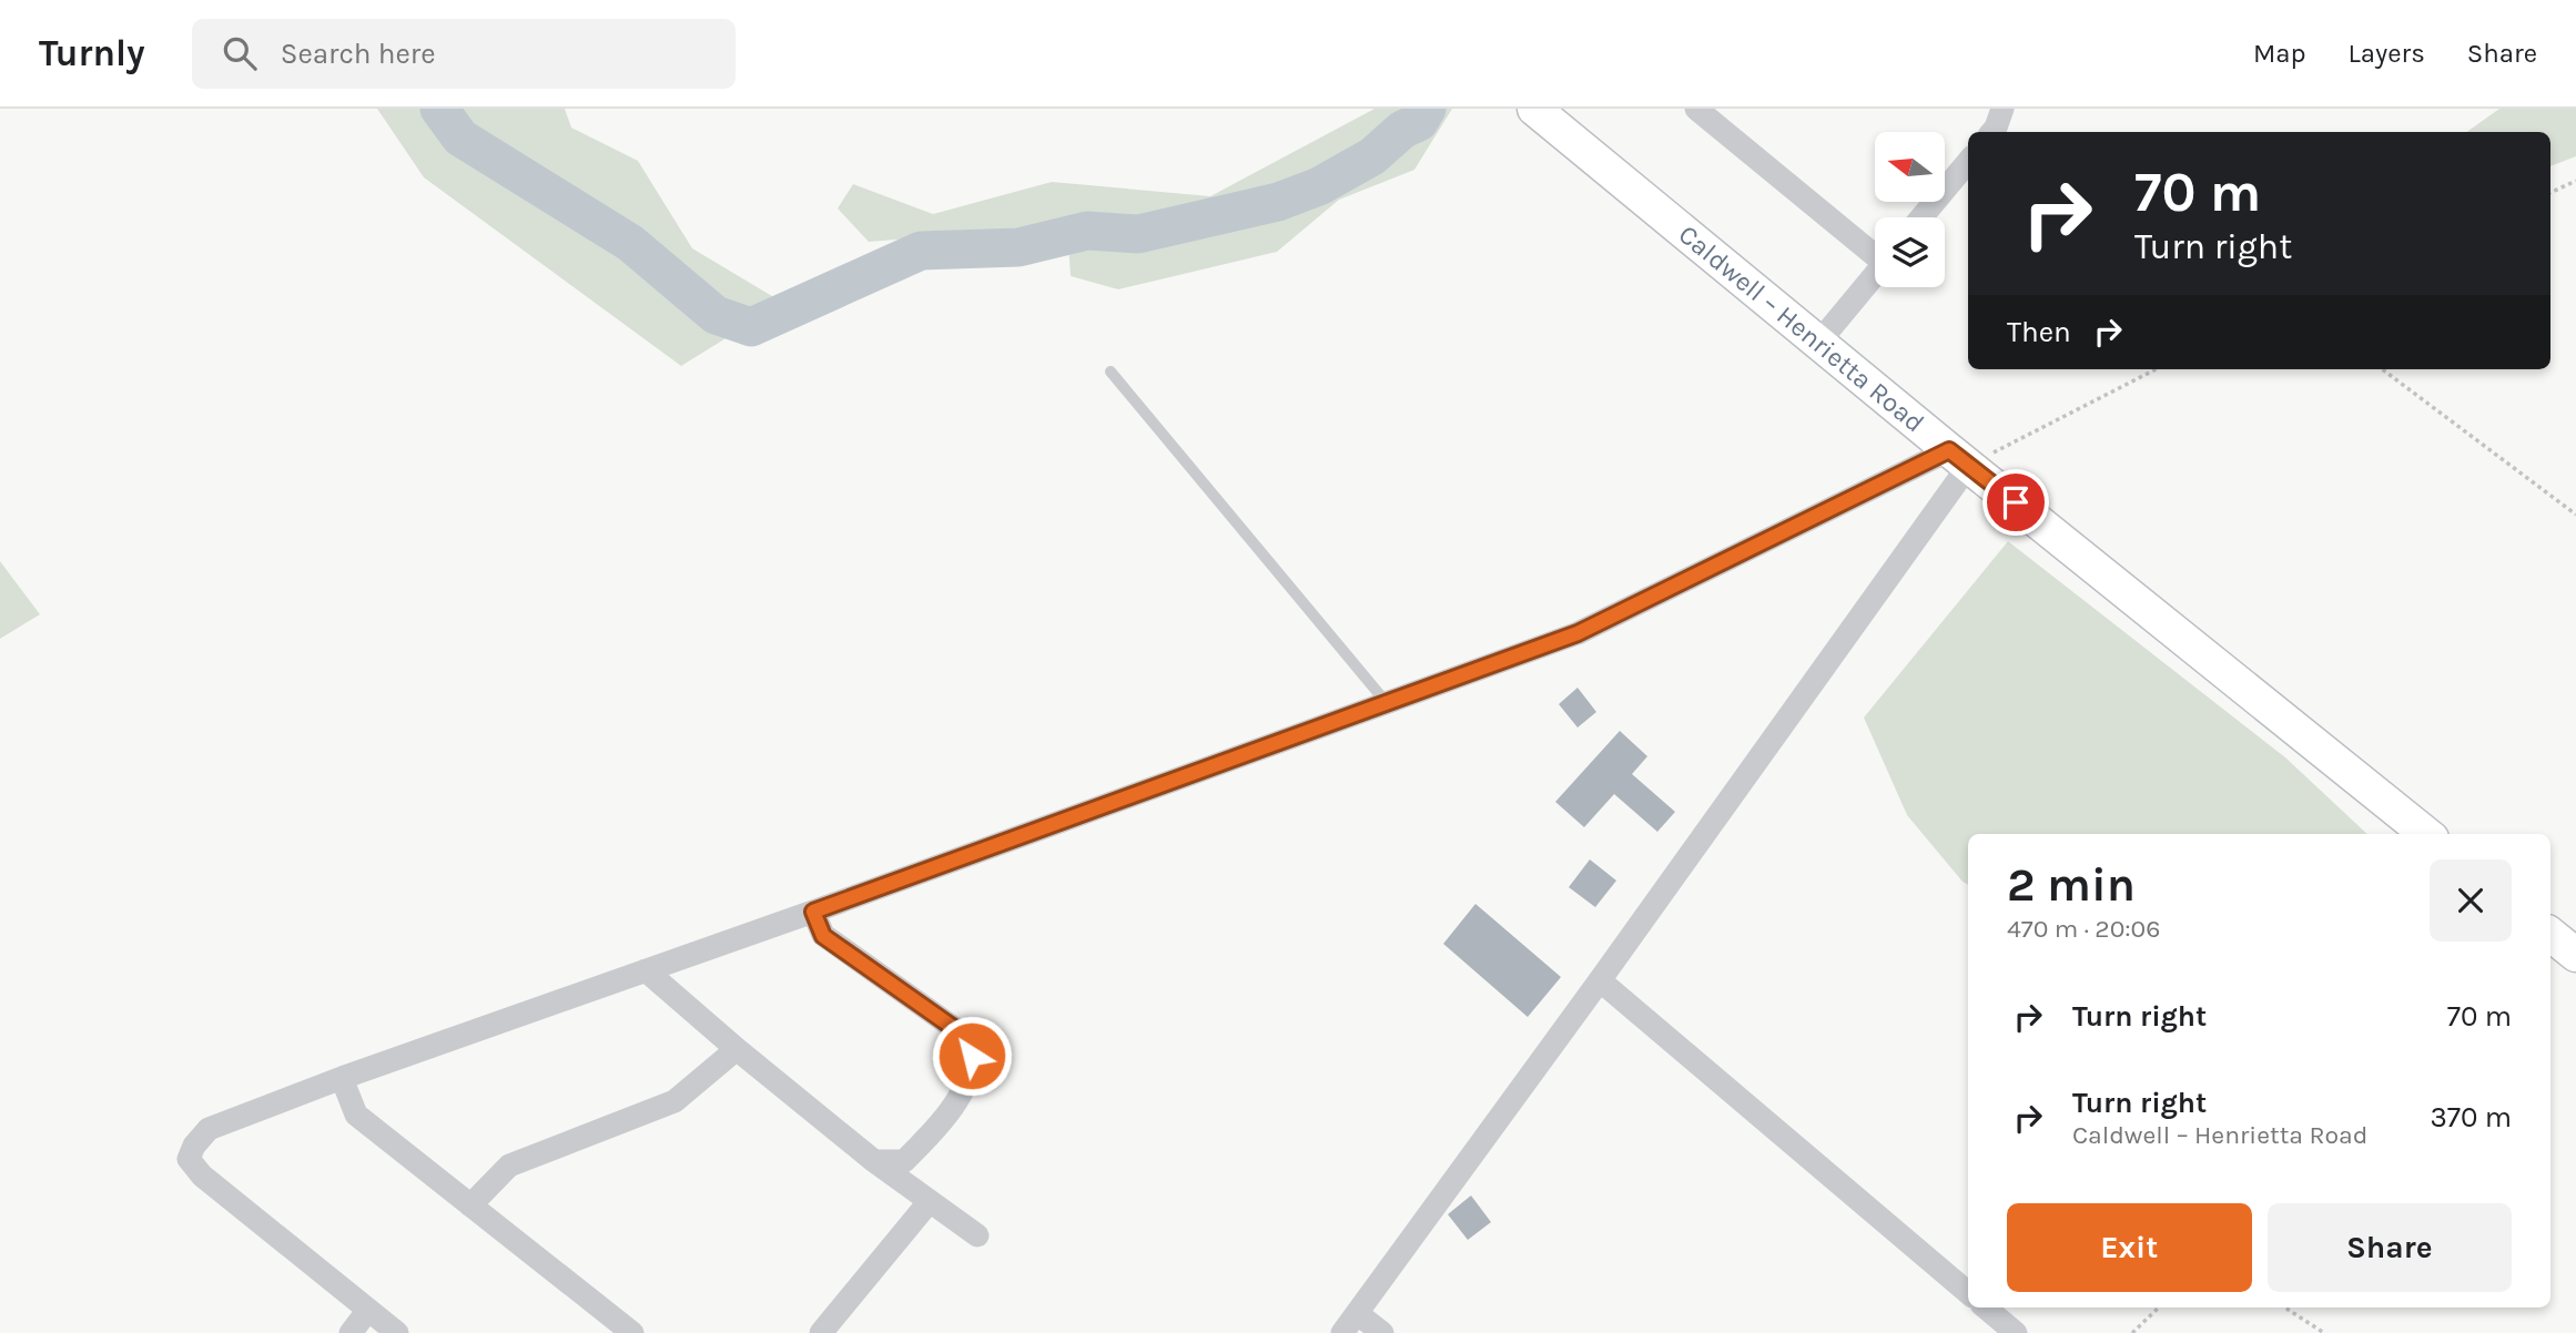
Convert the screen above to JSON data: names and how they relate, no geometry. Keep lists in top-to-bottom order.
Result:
{
  "streets": {
    "main road": ["Caldwell – Henrietta Road"]
  },
  "north": "left",
  "page": {
    "header": "Turnly",
    "search": "Search here",
    "nav": ["Map", "Layers", "Share"],
    "turn": ["70 m", "Turn right"],
    "then": "Then",
    "heading": ["2 min", "470 m · 20:06"],
    "list": [
      {
        "name": "Turn right",
        "value": "70 m"
      },
      {
        "name": "Turn right",
        "note": "Caldwell – Henrietta Road",
        "value": "370 m"
      }
    ],
    "buttons": ["Exit", "Share"]
  }
}
